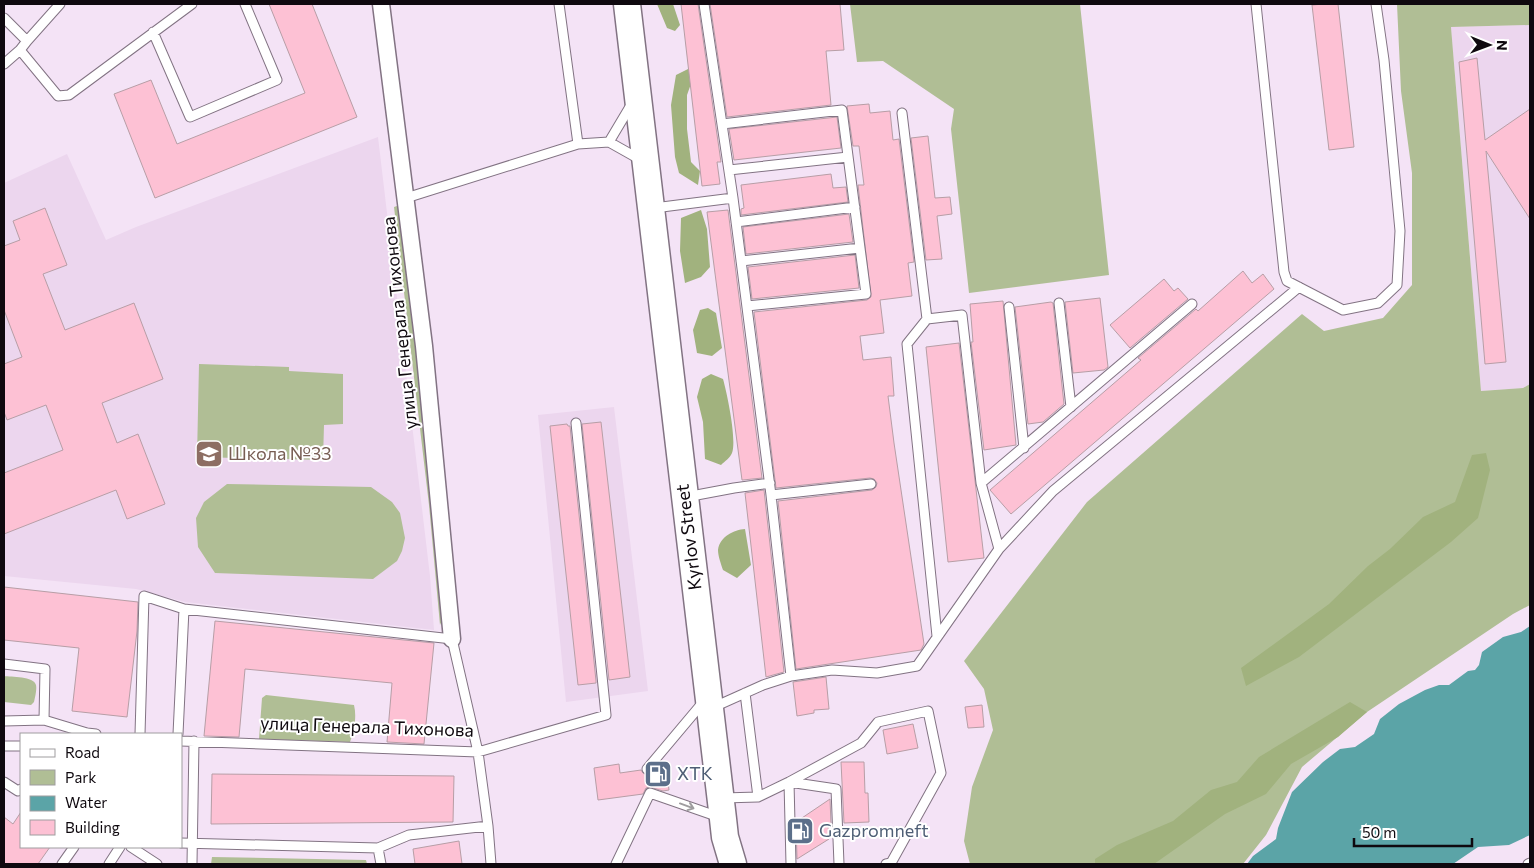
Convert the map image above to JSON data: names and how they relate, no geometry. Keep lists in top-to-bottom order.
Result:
{
  "streets": {
    "main road": ["Kyrlov Street"],
    "street": ["улица Генерала Тихонова"]
  },
  "places": {
    "school or university": ["Школа №33"],
    "fuel station": ["ХТК", "Gazpromneft"]
  },
  "legend": [
    "Road",
    "Park",
    "Water",
    "Building"
  ],
  "scale_bar": "50 m",
  "north": "right"
}
